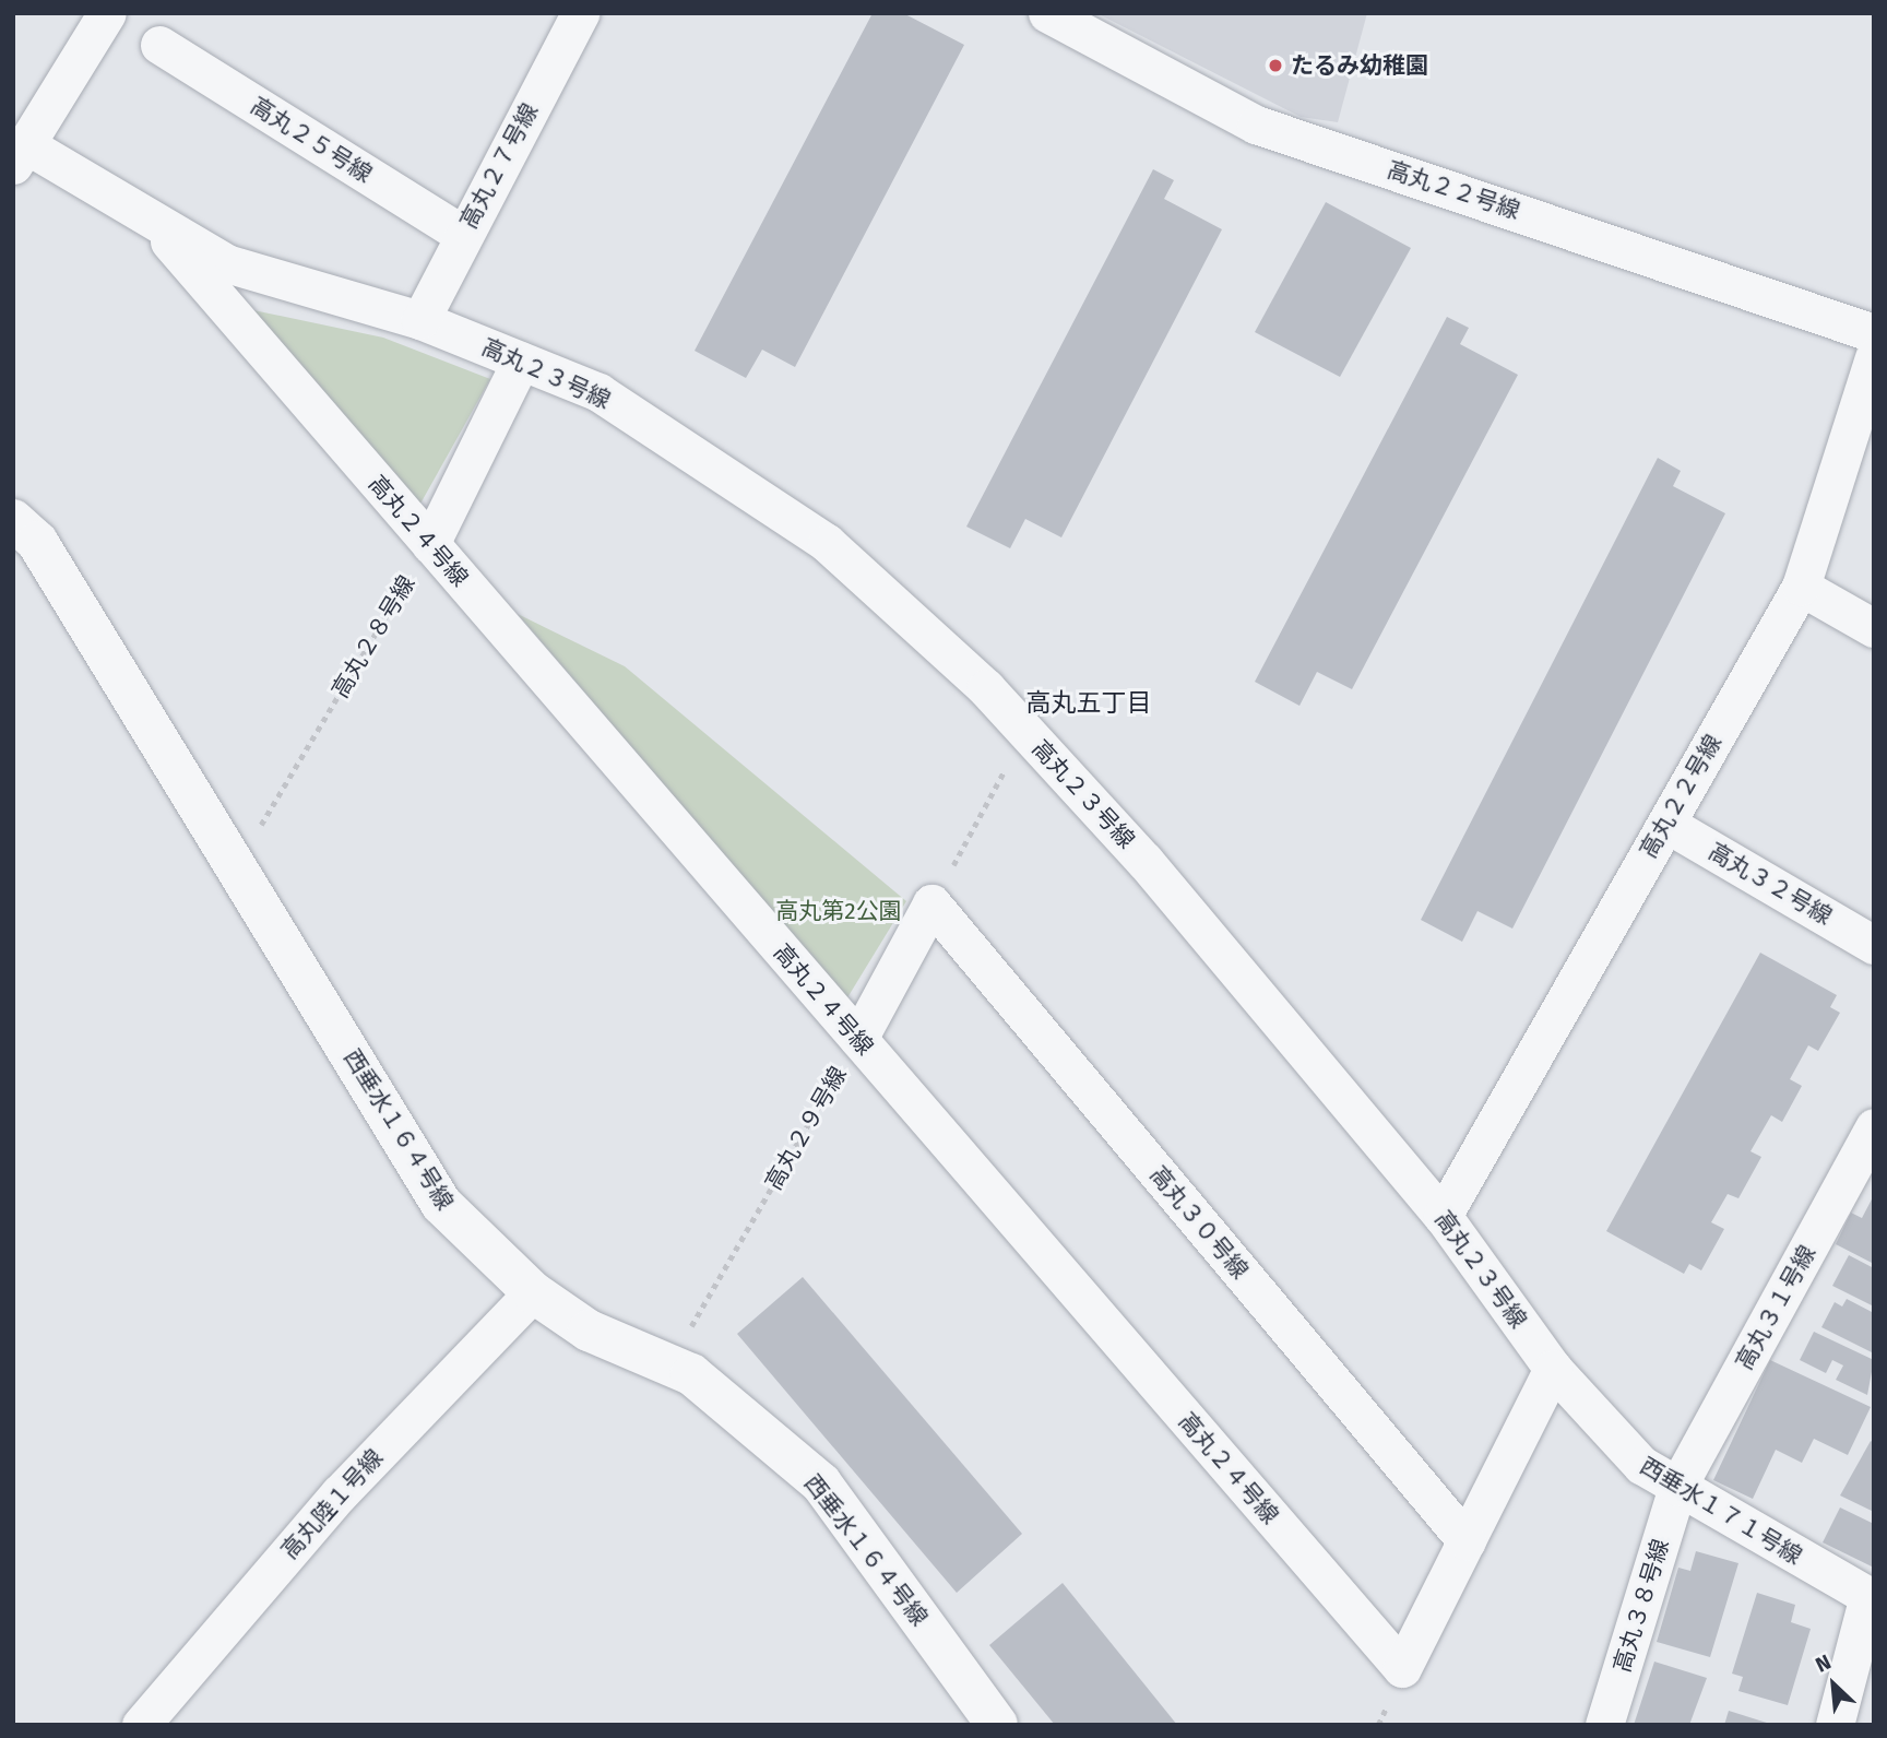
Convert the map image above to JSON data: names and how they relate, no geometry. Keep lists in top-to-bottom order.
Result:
{
  "streets": {
    "street": [
      "高丸２５号線",
      "高丸２７号線",
      "高丸２２号線",
      "高丸２３号線",
      "高丸２４号線",
      "高丸３２号線",
      "西垂水１６４号線",
      "高丸３０号線",
      "高丸３１号線",
      "高丸陸１号線",
      "西垂水１７１号線",
      "高丸３８号線"
    ],
    "path": ["高丸２８号線", "高丸２９号線"]
  },
  "crossings": [
    ["高丸２５号線", "高丸２７号線"],
    ["高丸２７号線", "高丸２３号線"],
    ["高丸２２号線", "高丸２３号線"],
    ["高丸２２号線", "高丸３２号線"],
    ["高丸２３号線", "高丸２４号線"],
    ["高丸２３号線", "西垂水１７１号線"],
    ["高丸２４号線", "高丸２８号線"],
    ["高丸２４号線", "高丸２９号線"],
    ["高丸２４号線", "高丸３０号線"],
    ["高丸２８号線", "西垂水１６４号線"],
    ["高丸２９号線", "西垂水１６４号線"],
    ["西垂水１６４号線", "高丸陸１号線"],
    ["高丸３１号線", "西垂水１７１号線"],
    ["高丸３１号線", "高丸３８号線"],
    ["西垂水１７１号線", "高丸３８号線"]
  ],
  "districts": ["高丸五丁目"],
  "parks": ["高丸第2公園"],
  "places": ["たるみ幼稚園"],
  "north": "top left"
}
